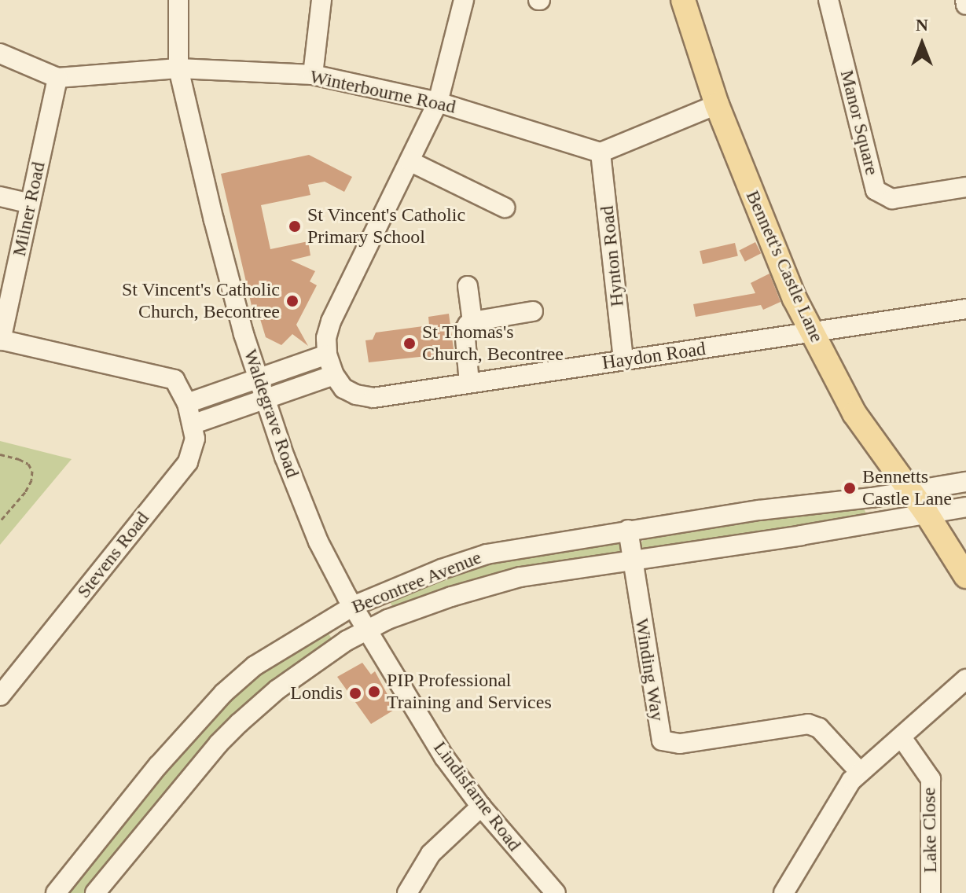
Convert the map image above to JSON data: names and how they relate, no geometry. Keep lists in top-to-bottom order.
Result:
{
  "streets": {
    "main road": ["Bennett's Castle Lane"],
    "street": [
      "Winterbourne Road",
      "Manor Square",
      "Milner Road",
      "Hynton Road",
      "Haydon Road",
      "Waldegrave Road",
      "Stevens Road",
      "Becontree Avenue",
      "Winding Way",
      "Lindisfarne Road",
      "Lake Close"
    ]
  },
  "crossings": [
    ["Winterbourne Road", "Milner Road"],
    ["Winterbourne Road", "Hynton Road"],
    ["Winterbourne Road", "Waldegrave Road"],
    ["Milner Road", "Stevens Road"],
    ["Hynton Road", "Haydon Road"],
    ["Bennett's Castle Lane", "Haydon Road"],
    ["Bennett's Castle Lane", "Becontree Avenue"],
    ["Waldegrave Road", "Becontree Avenue"],
    ["Waldegrave Road", "Lindisfarne Road"],
    ["Becontree Avenue", "Winding Way"],
    ["Becontree Avenue", "Lindisfarne Road"]
  ],
  "places": [
    "St Vincent's Catholic Primary School",
    "St Vincent's Catholic Church, Becontree",
    "St Thomas's Church, Becontree",
    "Bennetts Castle Lane",
    "PIP Professional Training and Services",
    "Londis"
  ],
  "north": "top"
}
